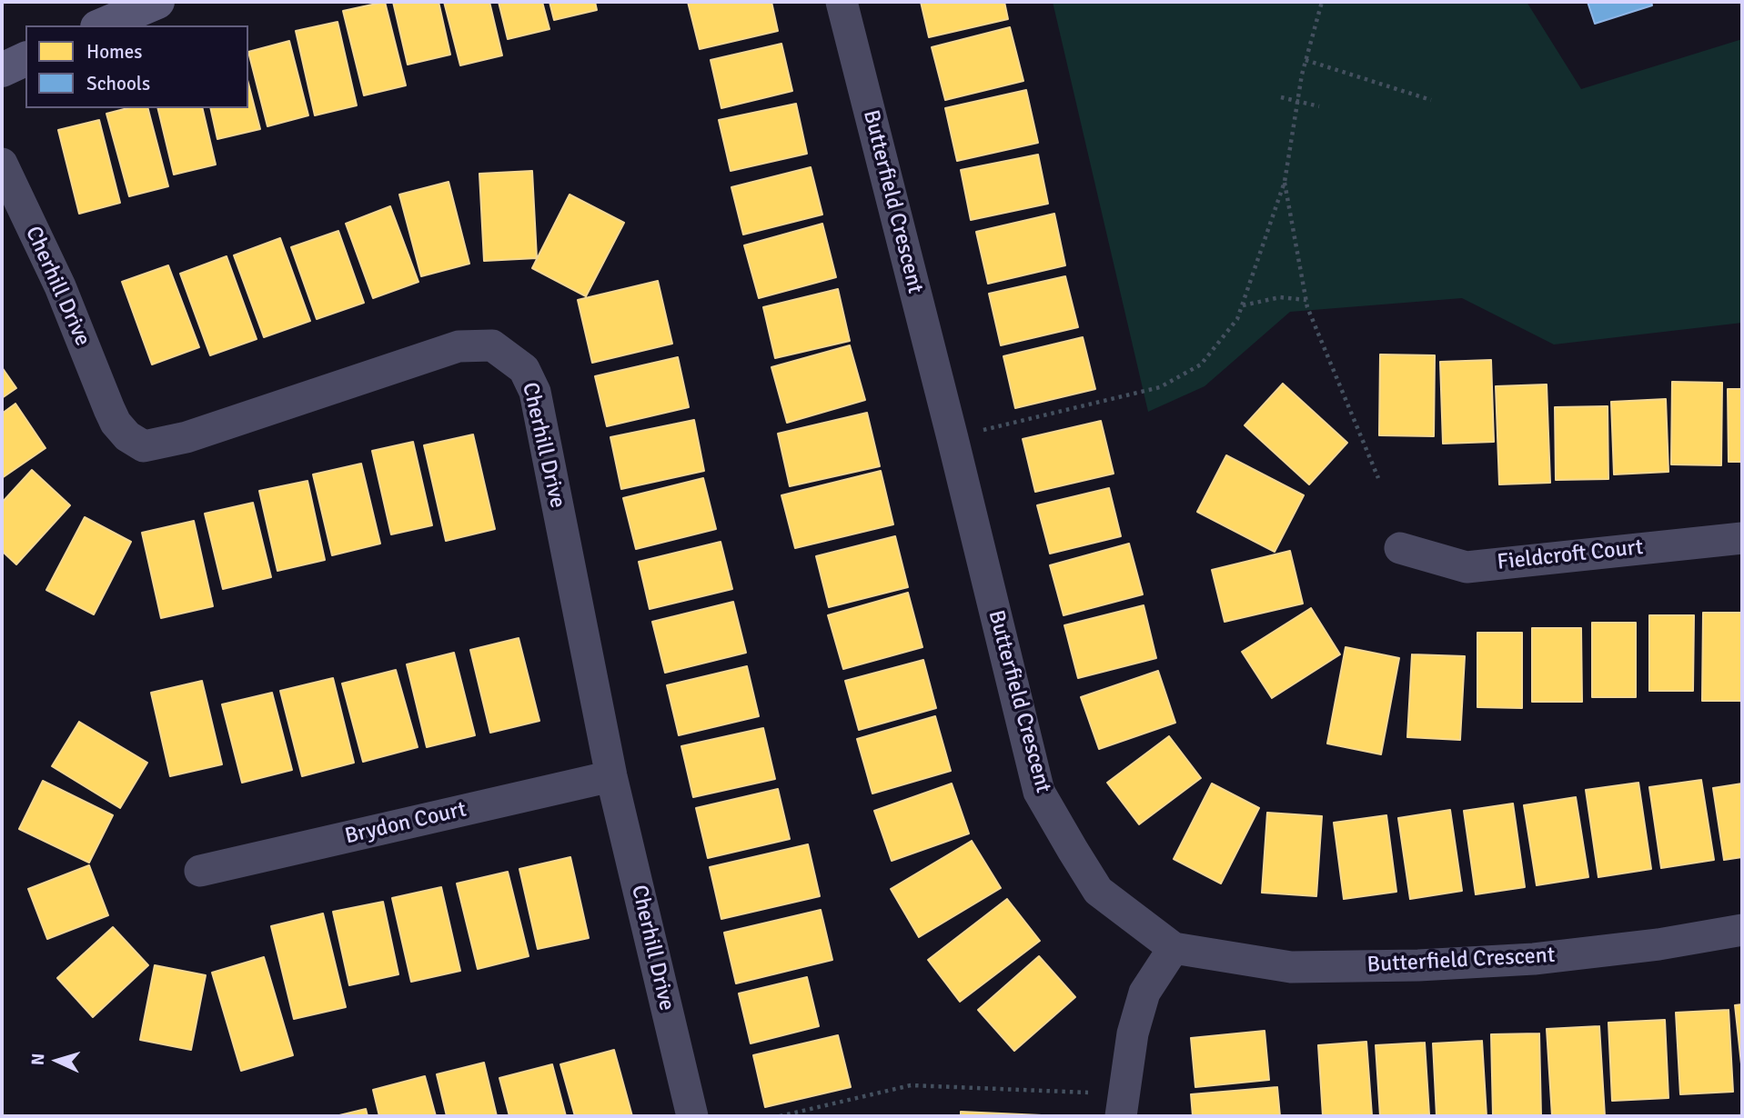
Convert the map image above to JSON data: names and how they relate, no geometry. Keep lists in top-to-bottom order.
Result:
{
  "streets": {
    "street": [
      "Butterfield Crescent",
      "Cherhill Drive",
      "Fieldcroft Court",
      "Brydon Court"
    ]
  },
  "crossings": [
    ["Cherhill Drive", "Brydon Court"]
  ],
  "legend": ["Homes", "Schools"],
  "north": "left"
}
